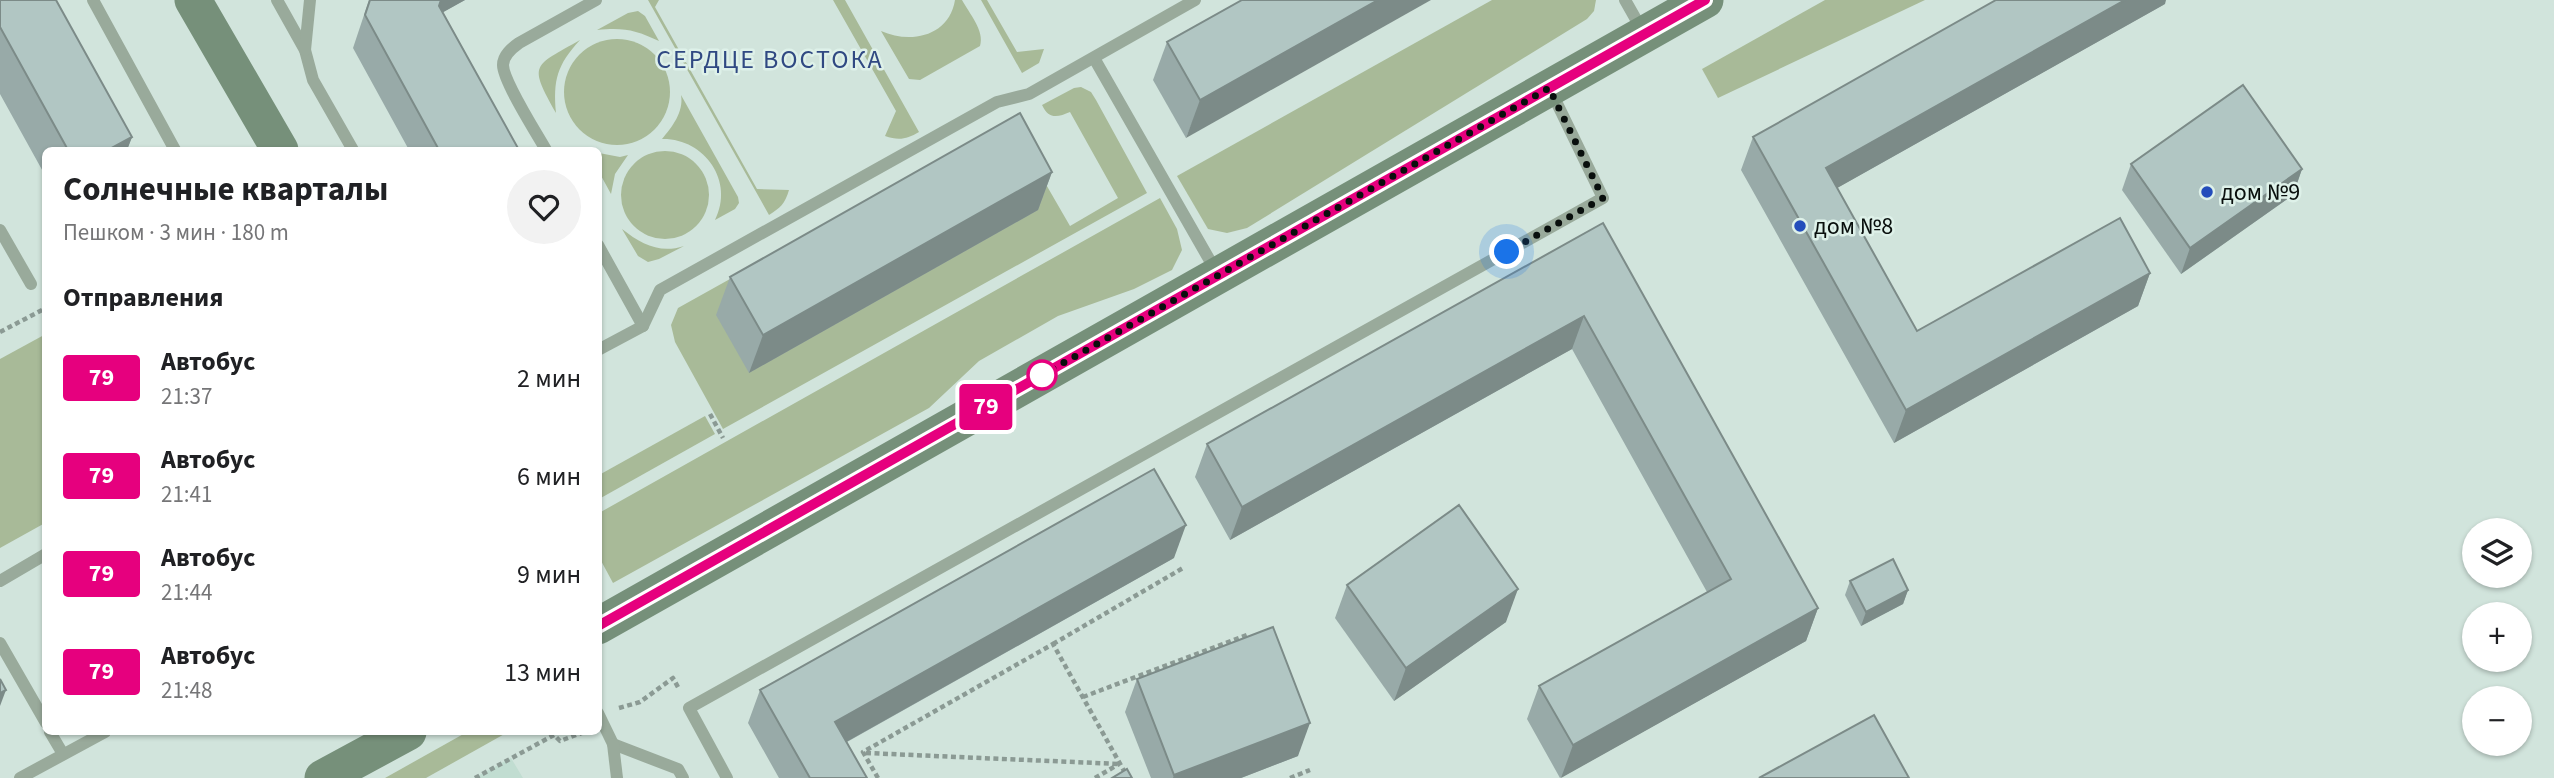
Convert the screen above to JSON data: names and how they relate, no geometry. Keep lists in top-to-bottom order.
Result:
{
  "districts": ["СЕРДЦЕ ВОСТОКА"],
  "places": ["дом №9", "дом №8"],
  "lines": ["bus line 79"],
  "page": {
    "on_map": "79",
    "heading": [
      ["Солнечные кварталы", "Пешком · 3 мин · 180 m"],
      "Отправления"
    ],
    "list": [
      {
        "mark": "79",
        "name": "Автобус",
        "note": "21:37",
        "value": "2 мин"
      },
      {
        "mark": "79",
        "name": "Автобус",
        "note": "21:41",
        "value": "6 мин"
      },
      {
        "mark": "79",
        "name": "Автобус",
        "note": "21:44",
        "value": "9 мин"
      },
      {
        "mark": "79",
        "name": "Автобус",
        "note": "21:48",
        "value": "13 мин"
      }
    ],
    "map_buttons": ["+", "−"]
  }
}
